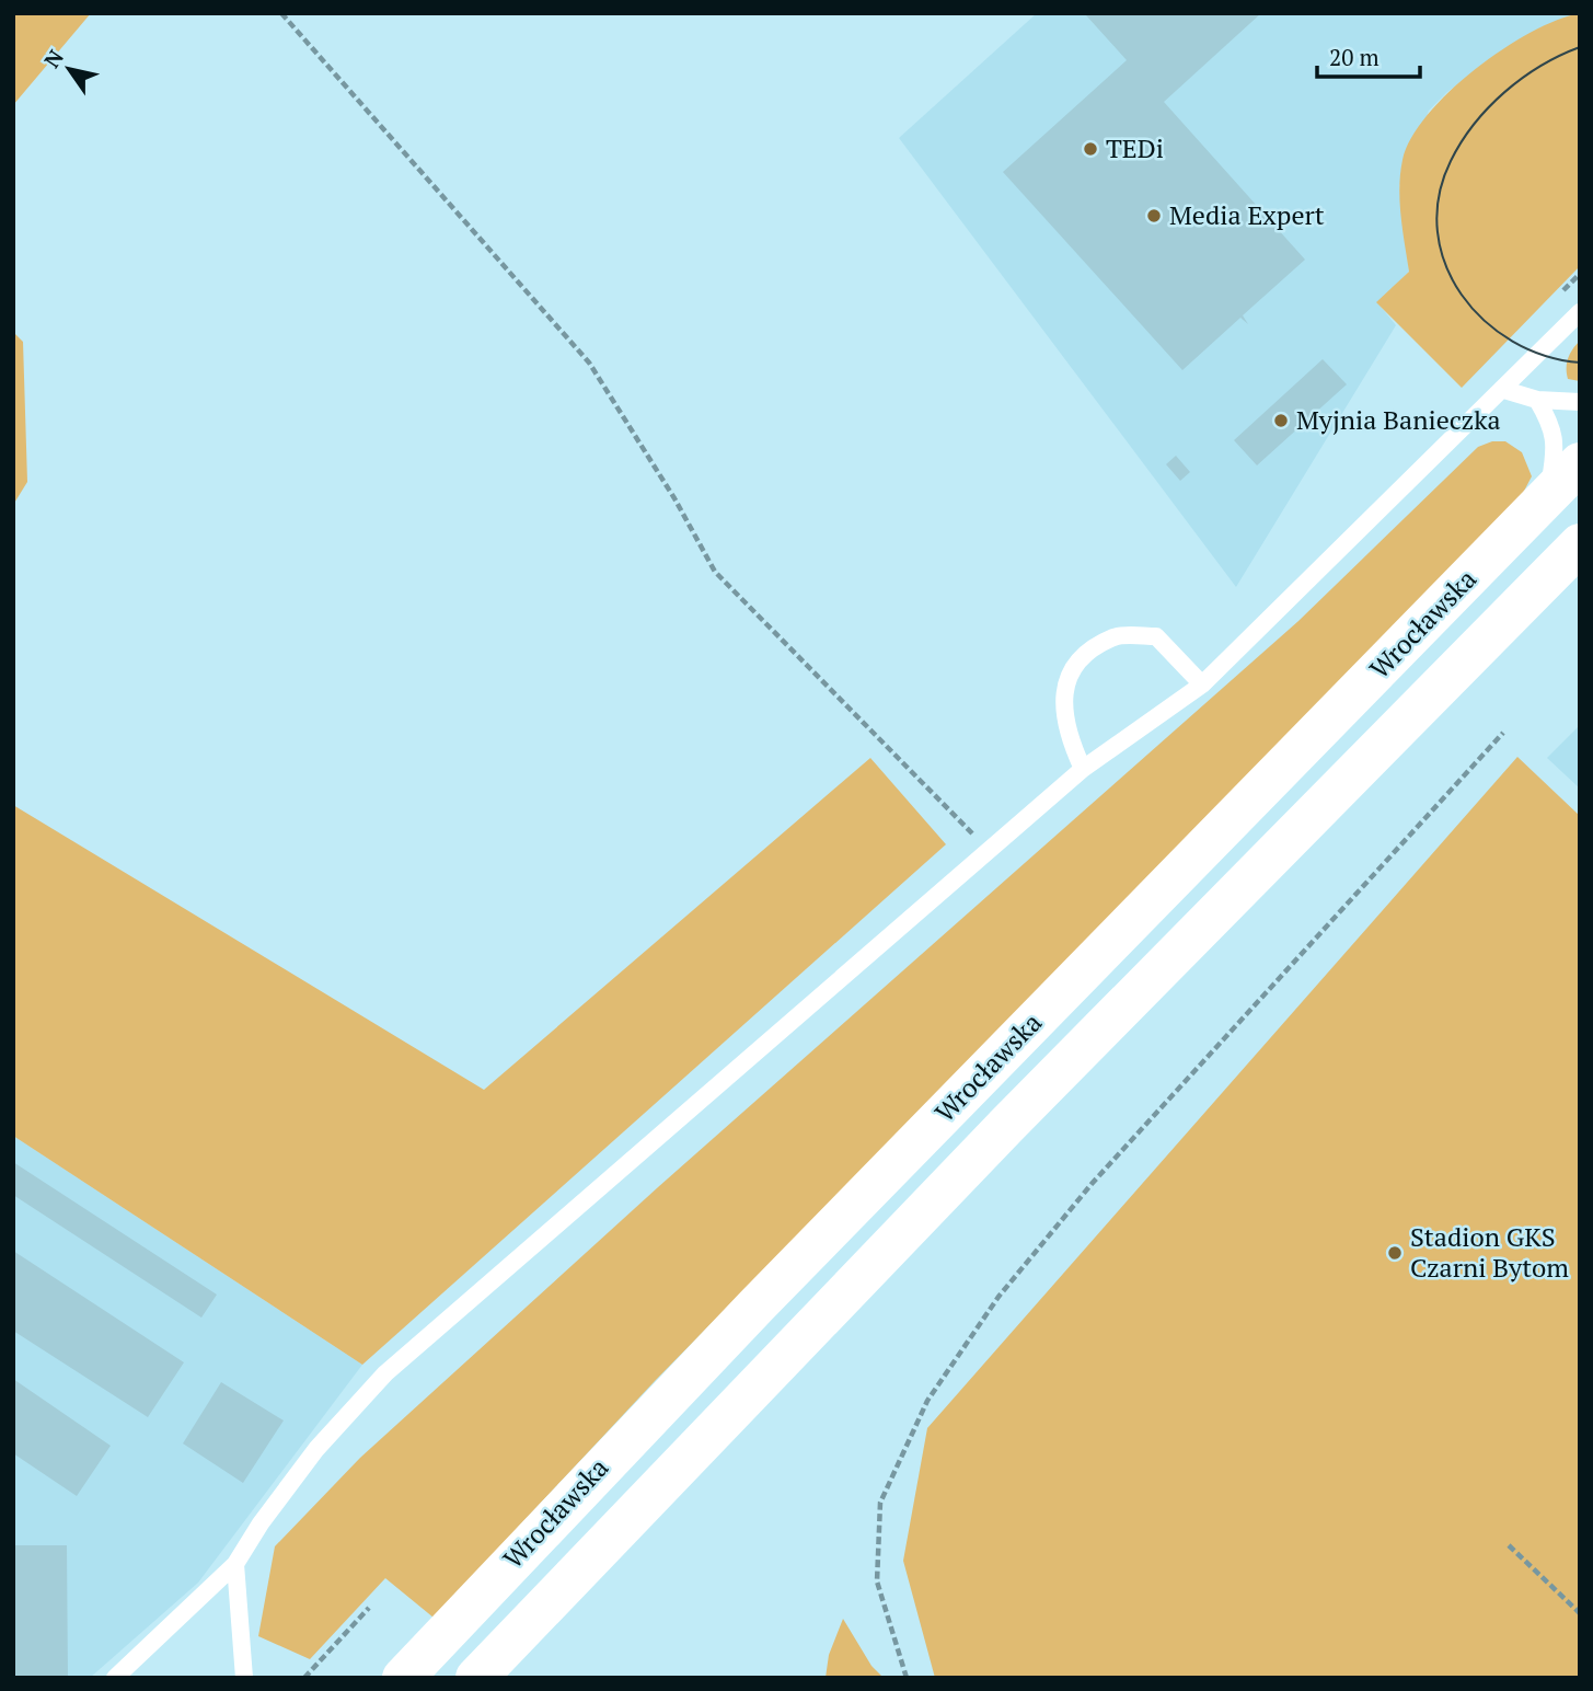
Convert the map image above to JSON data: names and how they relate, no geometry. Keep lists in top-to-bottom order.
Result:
{
  "streets": {
    "main road": ["Wrocławska"]
  },
  "places": [
    "TEDi",
    "Media Expert",
    "Myjnia Banieczka",
    "Stadion GKS Czarni Bytom"
  ],
  "scale_bar": "20 m",
  "north": "top left"
}
